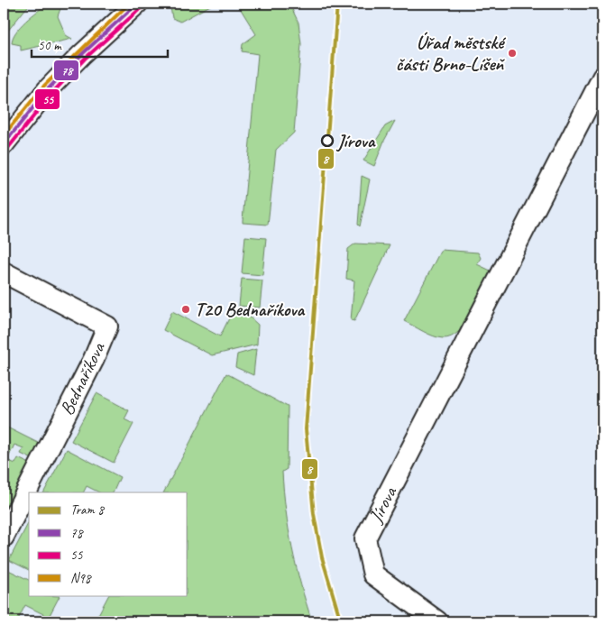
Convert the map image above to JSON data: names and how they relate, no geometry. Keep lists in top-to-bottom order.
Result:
{
  "streets": {
    "street": ["Bednaříkova", "Jírova"]
  },
  "places": ["Úřad městské části Brno-Líšeň", "Jírova", "T20 Bednaříkova"],
  "lines": [
    "tram line 8",
    "transit line 78",
    "transit line N98",
    "transit line 55"
  ],
  "legend": [
    "Tram 8",
    "78",
    "55",
    "N98"
  ],
  "scale_bar": "50 m"
}
